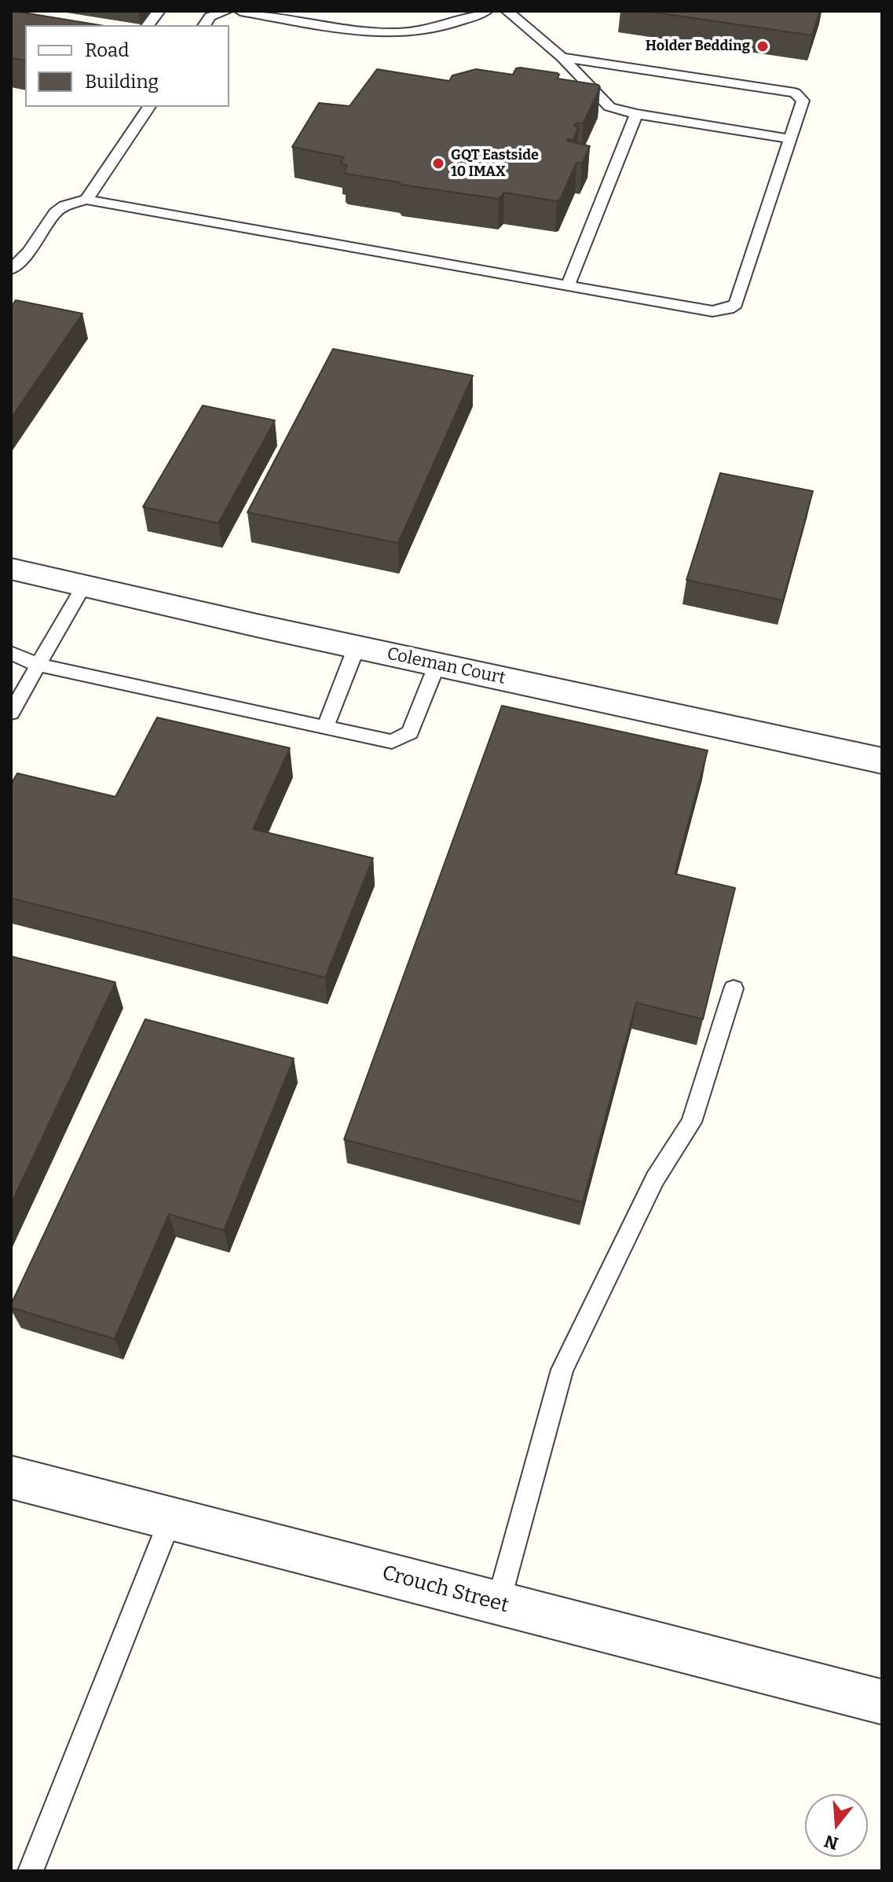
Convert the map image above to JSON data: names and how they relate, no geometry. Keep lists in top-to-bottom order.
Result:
{
  "streets": {
    "street": ["Coleman Court", "Crouch Street"]
  },
  "places": ["Holder Bedding", "GQT Eastside 10 IMAX"],
  "legend": ["Road", "Building"],
  "north": "bottom"
}
